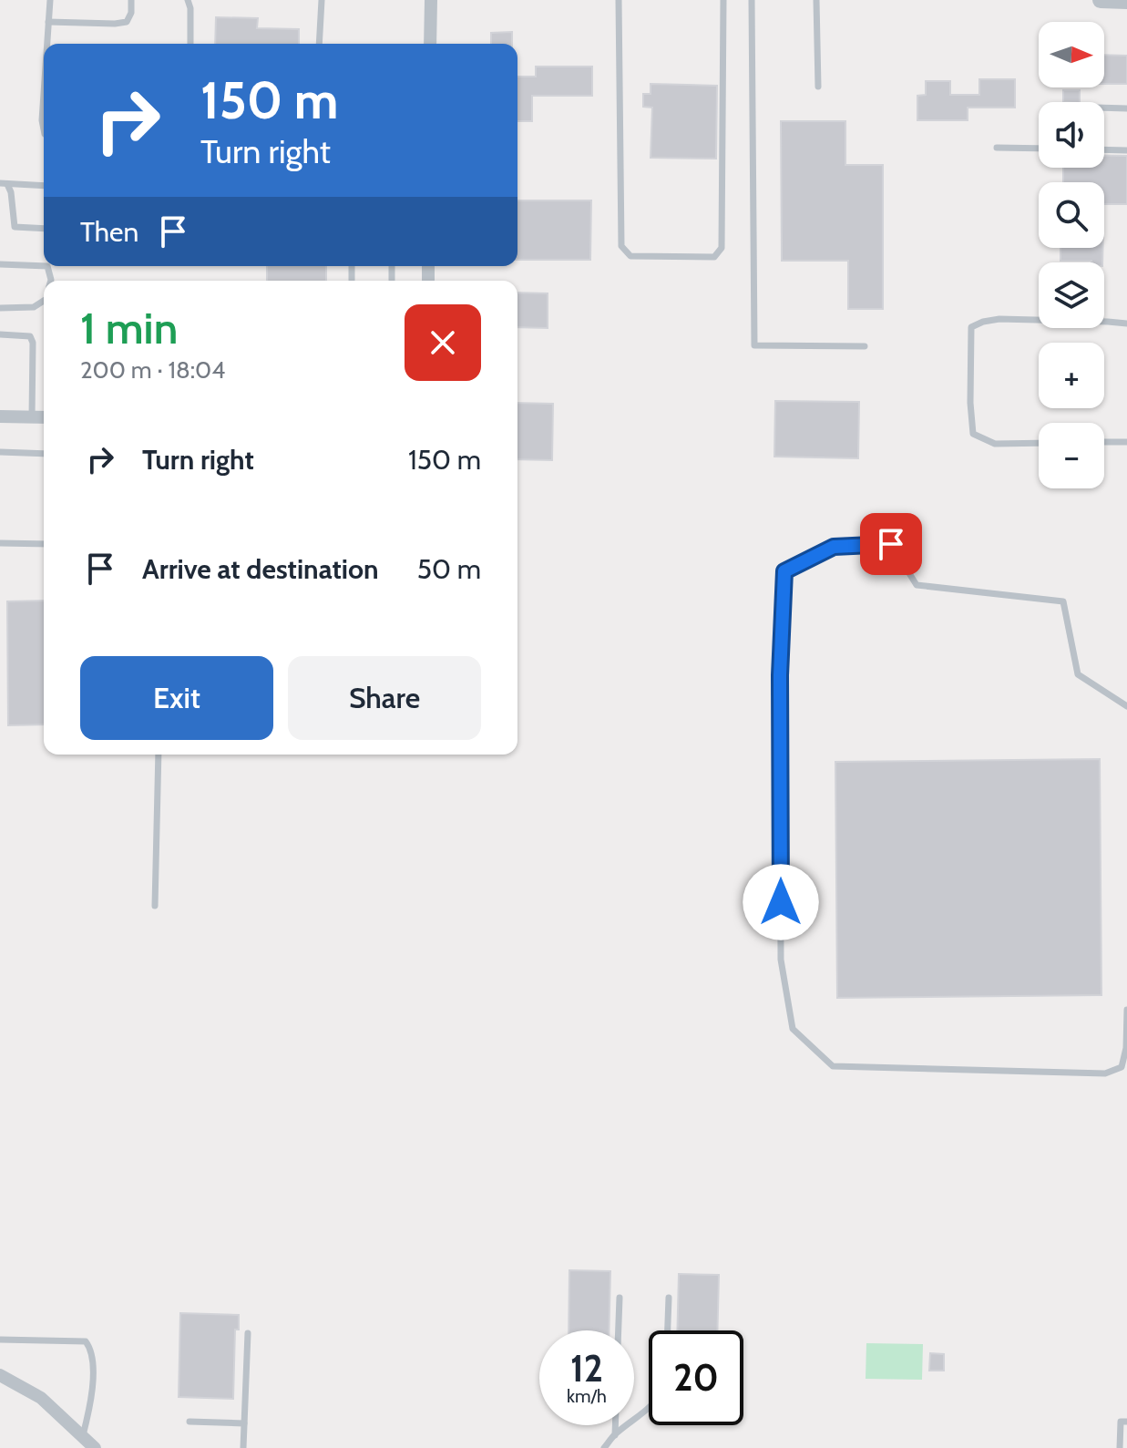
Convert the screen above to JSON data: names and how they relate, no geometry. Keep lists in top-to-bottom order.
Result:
{
  "north": "right",
  "page": {
    "map_buttons": ["+", "−"],
    "turn": ["150 m", "Turn right"],
    "then": "Then",
    "heading": ["1 min", "200 m · 18:04"],
    "list": [
      {
        "name": "Turn right",
        "value": "150 m"
      },
      {
        "name": "Arrive at destination",
        "value": "50 m"
      }
    ],
    "buttons": ["Exit", "Share"],
    "speed": "12 km/h",
    "limit": "20"
  }
}
